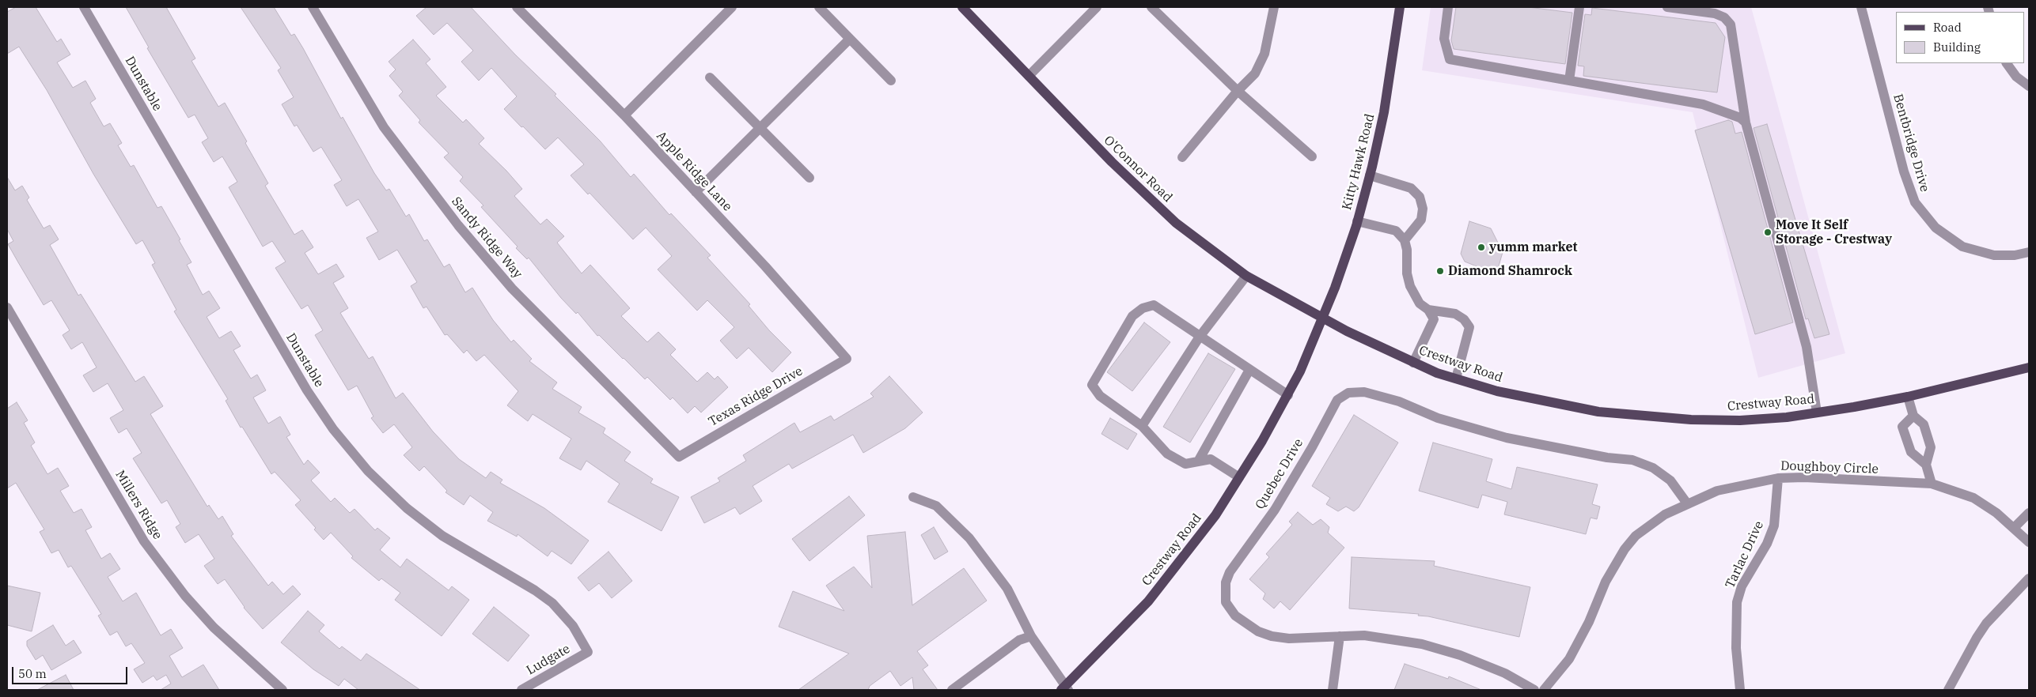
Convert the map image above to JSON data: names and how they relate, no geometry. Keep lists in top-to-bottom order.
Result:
{
  "streets": {
    "main road": ["Kitty Hawk Road", "O'Connor Road", "Crestway Road"],
    "street": [
      "Dunstable",
      "Bentbridge Drive",
      "Apple Ridge Lane",
      "Sandy Ridge Way",
      "Texas Ridge Drive",
      "Doughboy Circle",
      "Quebec Drive",
      "Millers Ridge",
      "Tarlac Drive",
      "Ludgate"
    ]
  },
  "crossings": [
    ["Dunstable", "Ludgate"],
    ["Kitty Hawk Road", "O'Connor Road"],
    ["Kitty Hawk Road", "Crestway Road"],
    ["O'Connor Road", "Crestway Road"],
    ["Apple Ridge Lane", "Texas Ridge Drive"],
    ["Sandy Ridge Way", "Texas Ridge Drive"],
    ["Doughboy Circle", "Quebec Drive"],
    ["Doughboy Circle", "Tarlac Drive"]
  ],
  "places": ["Move It Self Storage - Crestway", "yumm market", "Diamond Shamrock"],
  "legend": ["Road", "Building"],
  "scale_bar": "50 m"
}
